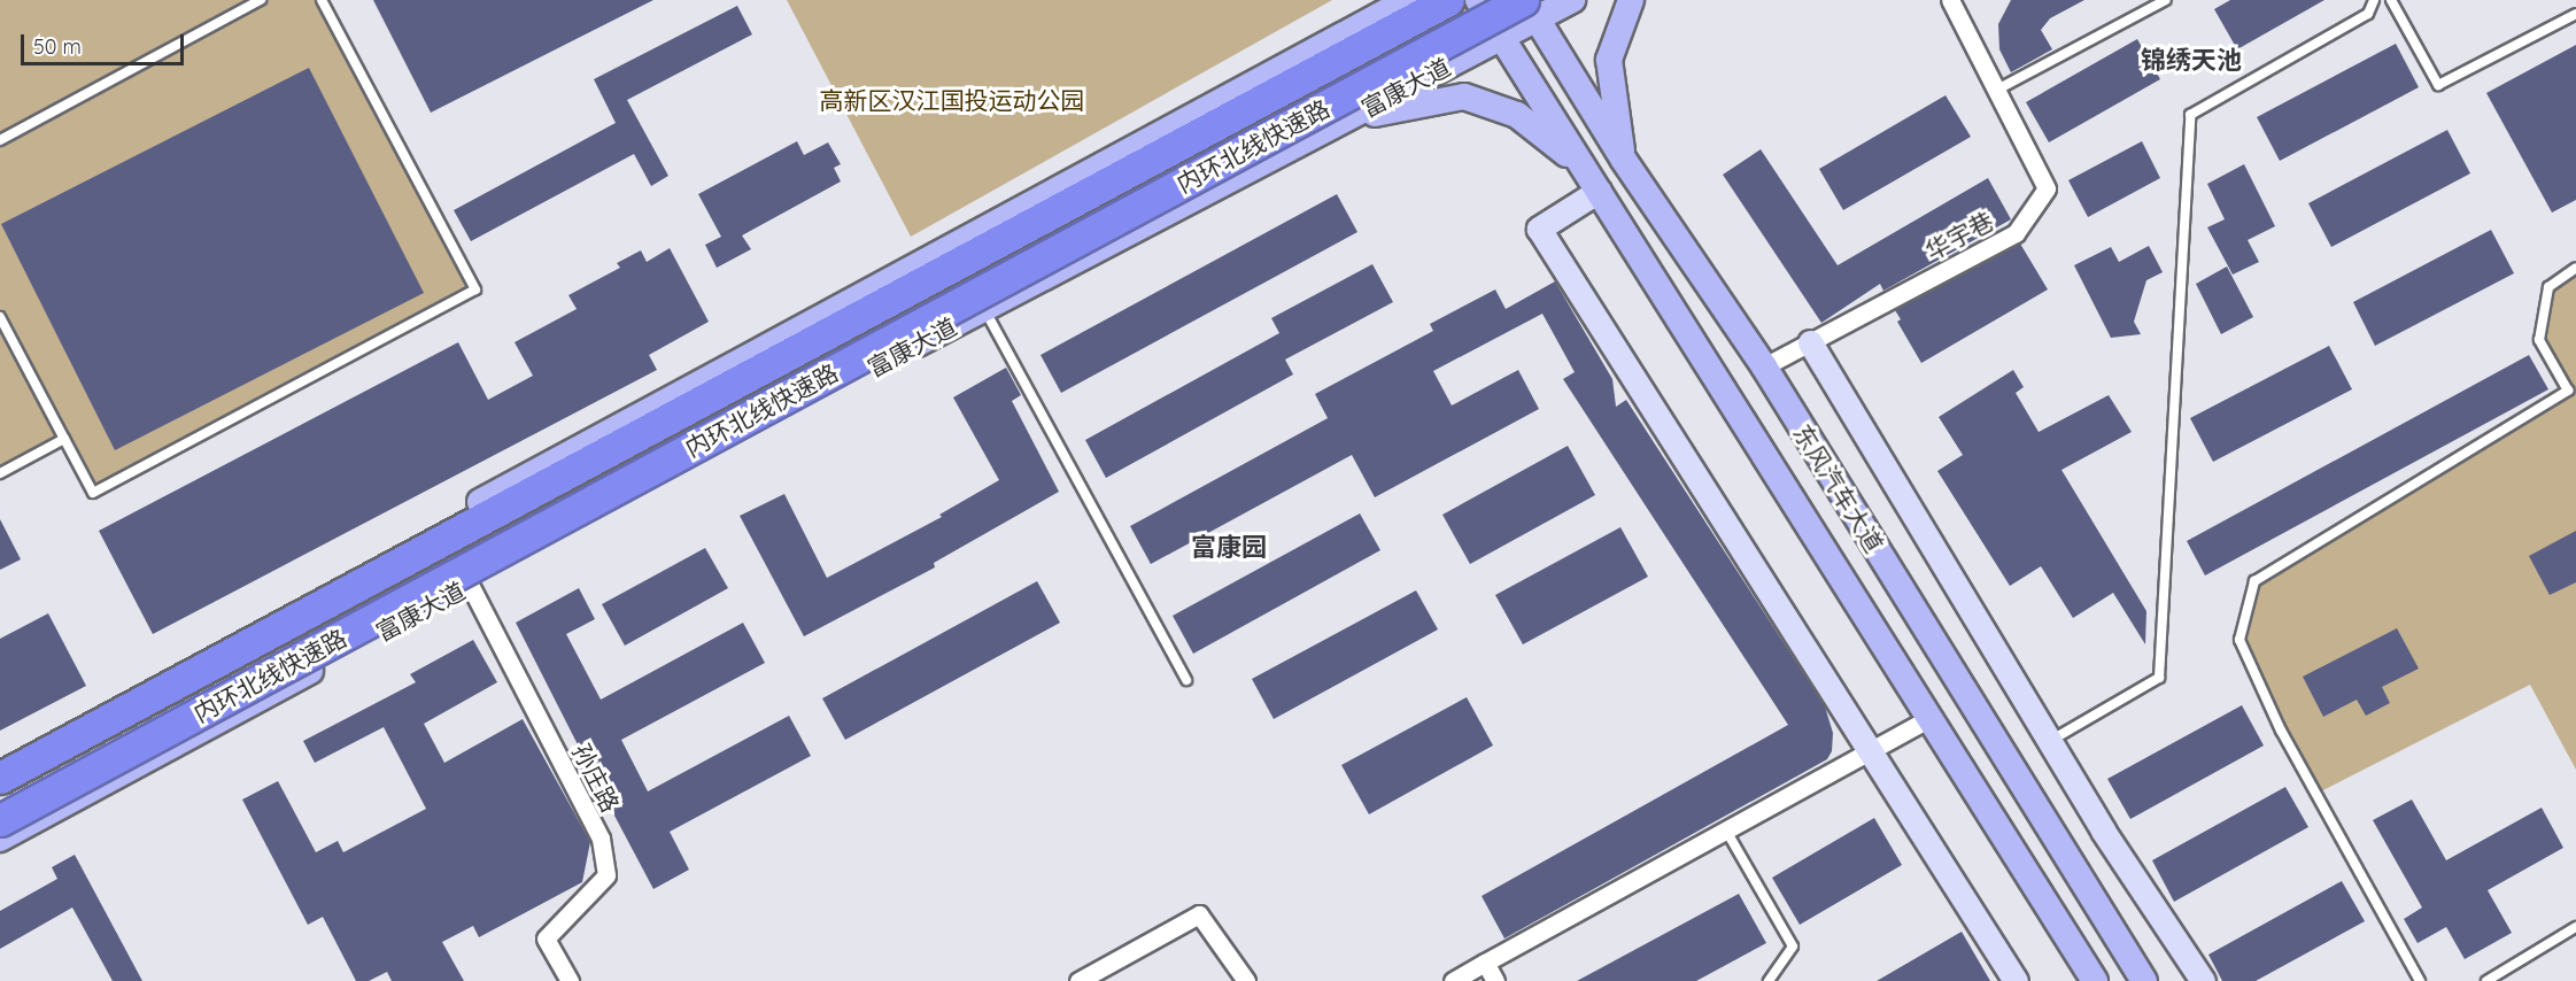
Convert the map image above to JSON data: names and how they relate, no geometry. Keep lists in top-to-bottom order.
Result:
{
  "streets": {
    "highway": ["内环北线快速路"],
    "main road": ["富康大道", "东风汽车大道"],
    "street": ["华宇巷", "孙庄路"]
  },
  "crossings": [
    ["富康大道", "内环北线快速路"],
    ["富康大道", "东风汽车大道"],
    ["富康大道", "孙庄路"],
    ["内环北线快速路", "东风汽车大道"],
    ["华宇巷", "东风汽车大道"]
  ],
  "districts": ["锦绣天池", "富康园"],
  "parks": ["高新区汉江国投运动公园"],
  "scale_bar": "50 m"
}
